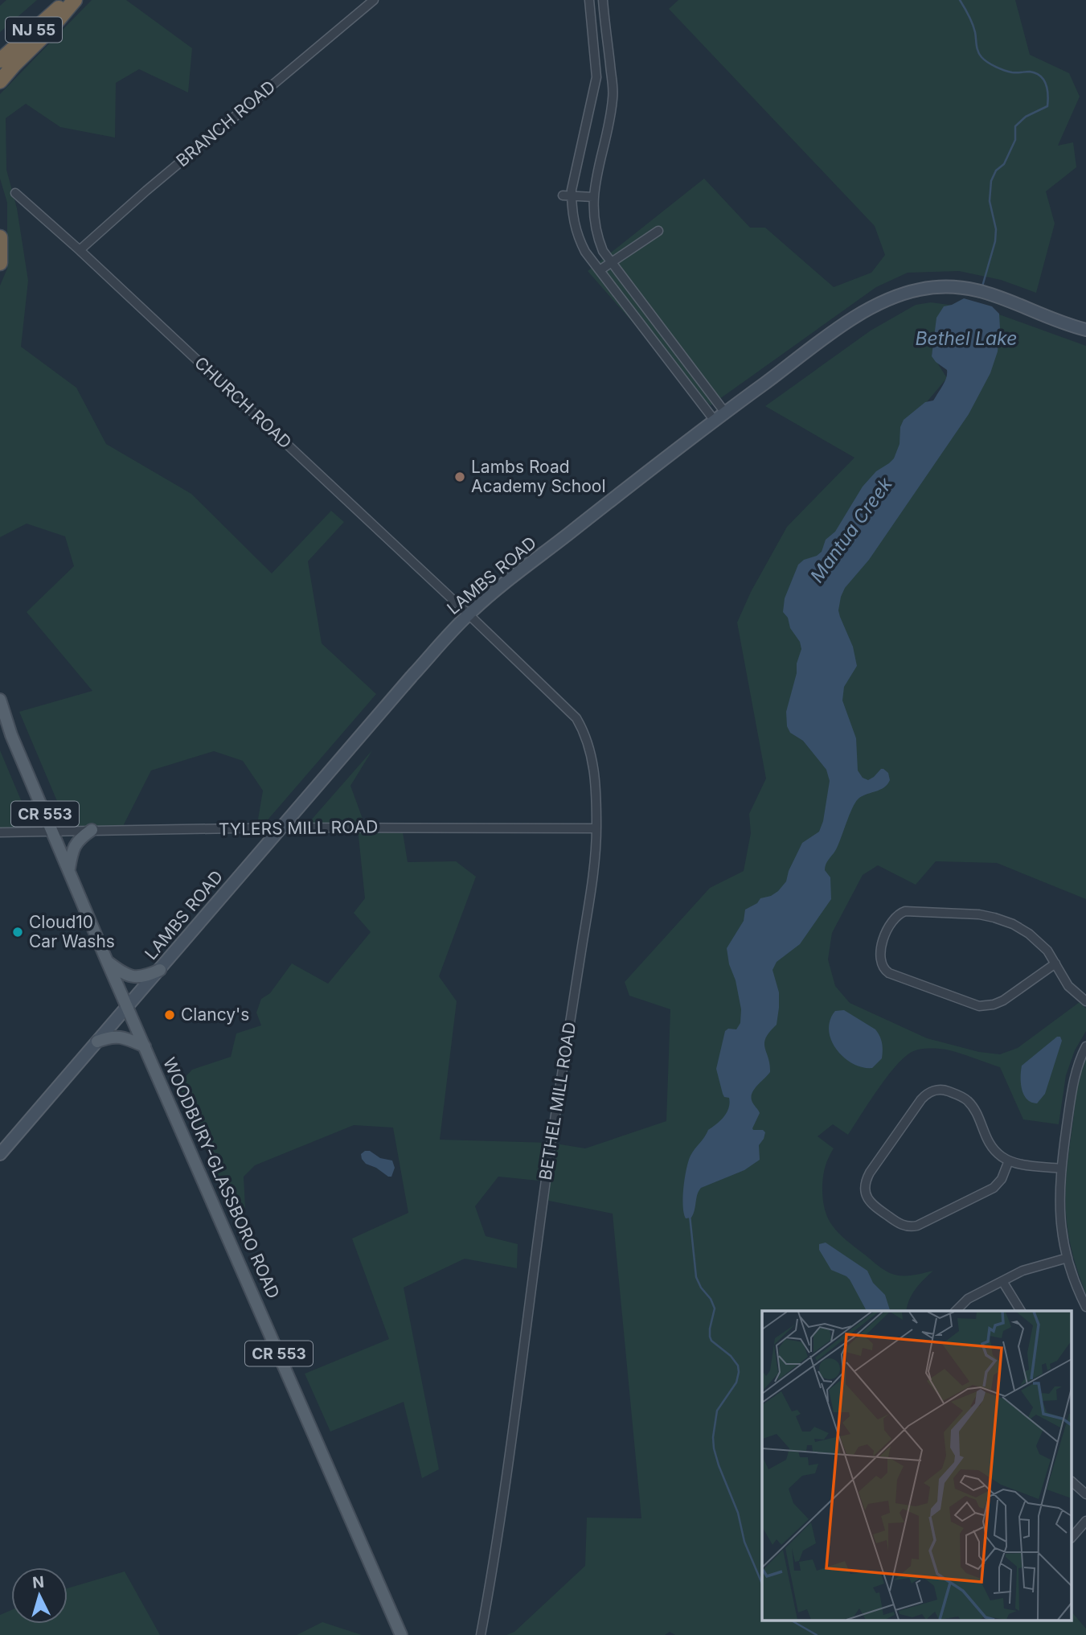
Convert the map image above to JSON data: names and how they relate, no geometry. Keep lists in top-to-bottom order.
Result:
{
  "streets": {
    "highway": ["NJ 55"],
    "main road": ["LAMBS ROAD", "CR 553", "WOODBURY-GLASSBORO ROAD"],
    "street": [
      "BRANCH ROAD",
      "CHURCH ROAD",
      "TYLERS MILL ROAD",
      "BETHEL MILL ROAD"
    ]
  },
  "crossings": [
    ["BRANCH ROAD", "CHURCH ROAD"],
    ["CHURCH ROAD", "LAMBS ROAD"],
    ["CHURCH ROAD", "BETHEL MILL ROAD"],
    ["LAMBS ROAD", "TYLERS MILL ROAD"],
    ["LAMBS ROAD", "BETHEL MILL ROAD"],
    ["LAMBS ROAD", "WOODBURY-GLASSBORO ROAD"],
    ["TYLERS MILL ROAD", "BETHEL MILL ROAD"],
    ["TYLERS MILL ROAD", "WOODBURY-GLASSBORO ROAD"]
  ],
  "water": ["Bethel Lake", "Mantua Creek"],
  "places": ["Lambs Road Academy School", "Cloud10 Car Washs", "Clancy's"],
  "north": "top"
}
